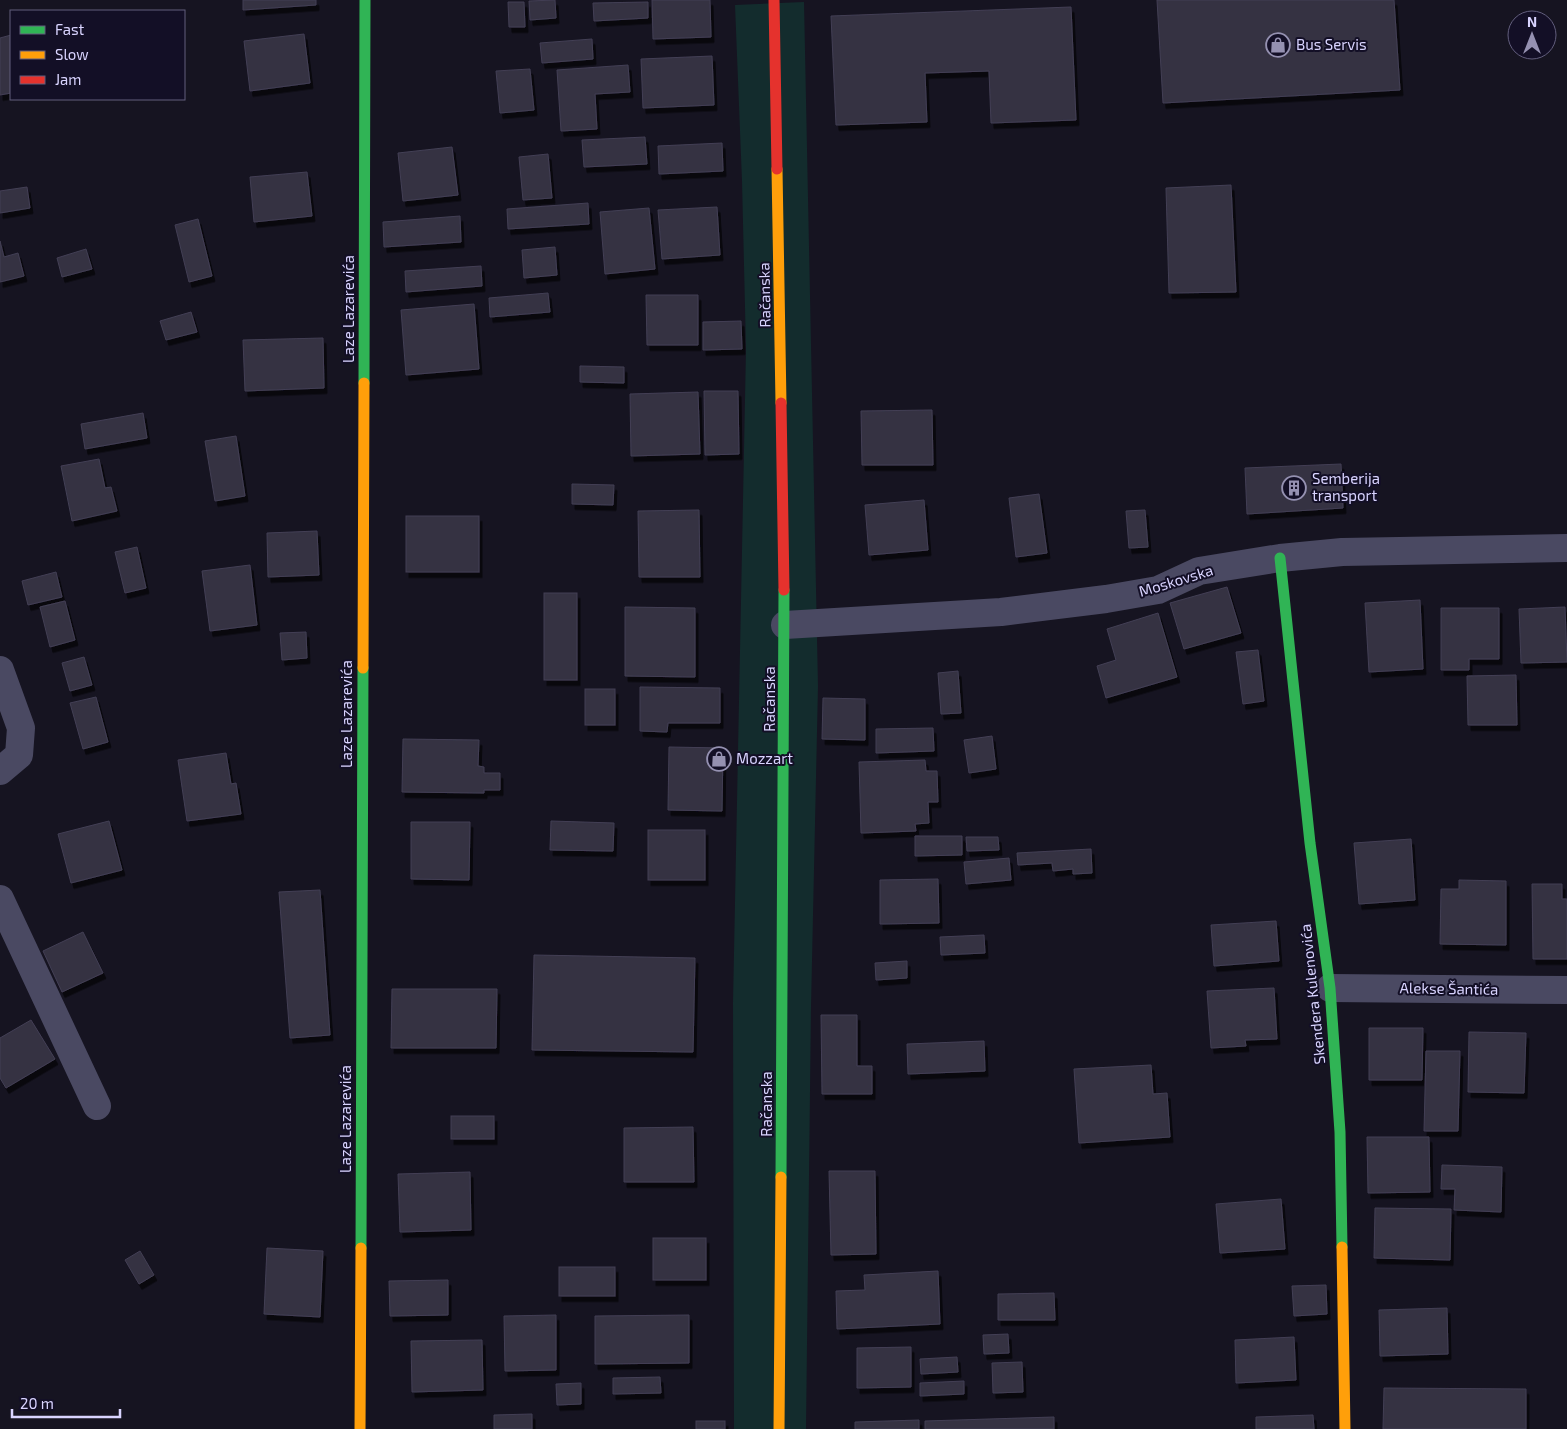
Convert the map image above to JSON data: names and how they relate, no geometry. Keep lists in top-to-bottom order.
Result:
{
  "streets": {
    "street": [
      "Račanska",
      "Laze Lazarevića",
      "Moskovska",
      "Alekse Šantića",
      "Skendera Kulenovića"
    ]
  },
  "crossings": [
    ["Račanska", "Moskovska"],
    ["Moskovska", "Skendera Kulenovića"],
    ["Alekse Šantića", "Skendera Kulenovića"]
  ],
  "places": {
    "shop": ["Bus Servis", "Mozzart"],
    "building": ["Semberija transport"]
  },
  "legend": ["Fast", "Slow", "Jam"],
  "scale_bar": "20 m",
  "north": "top"
}
